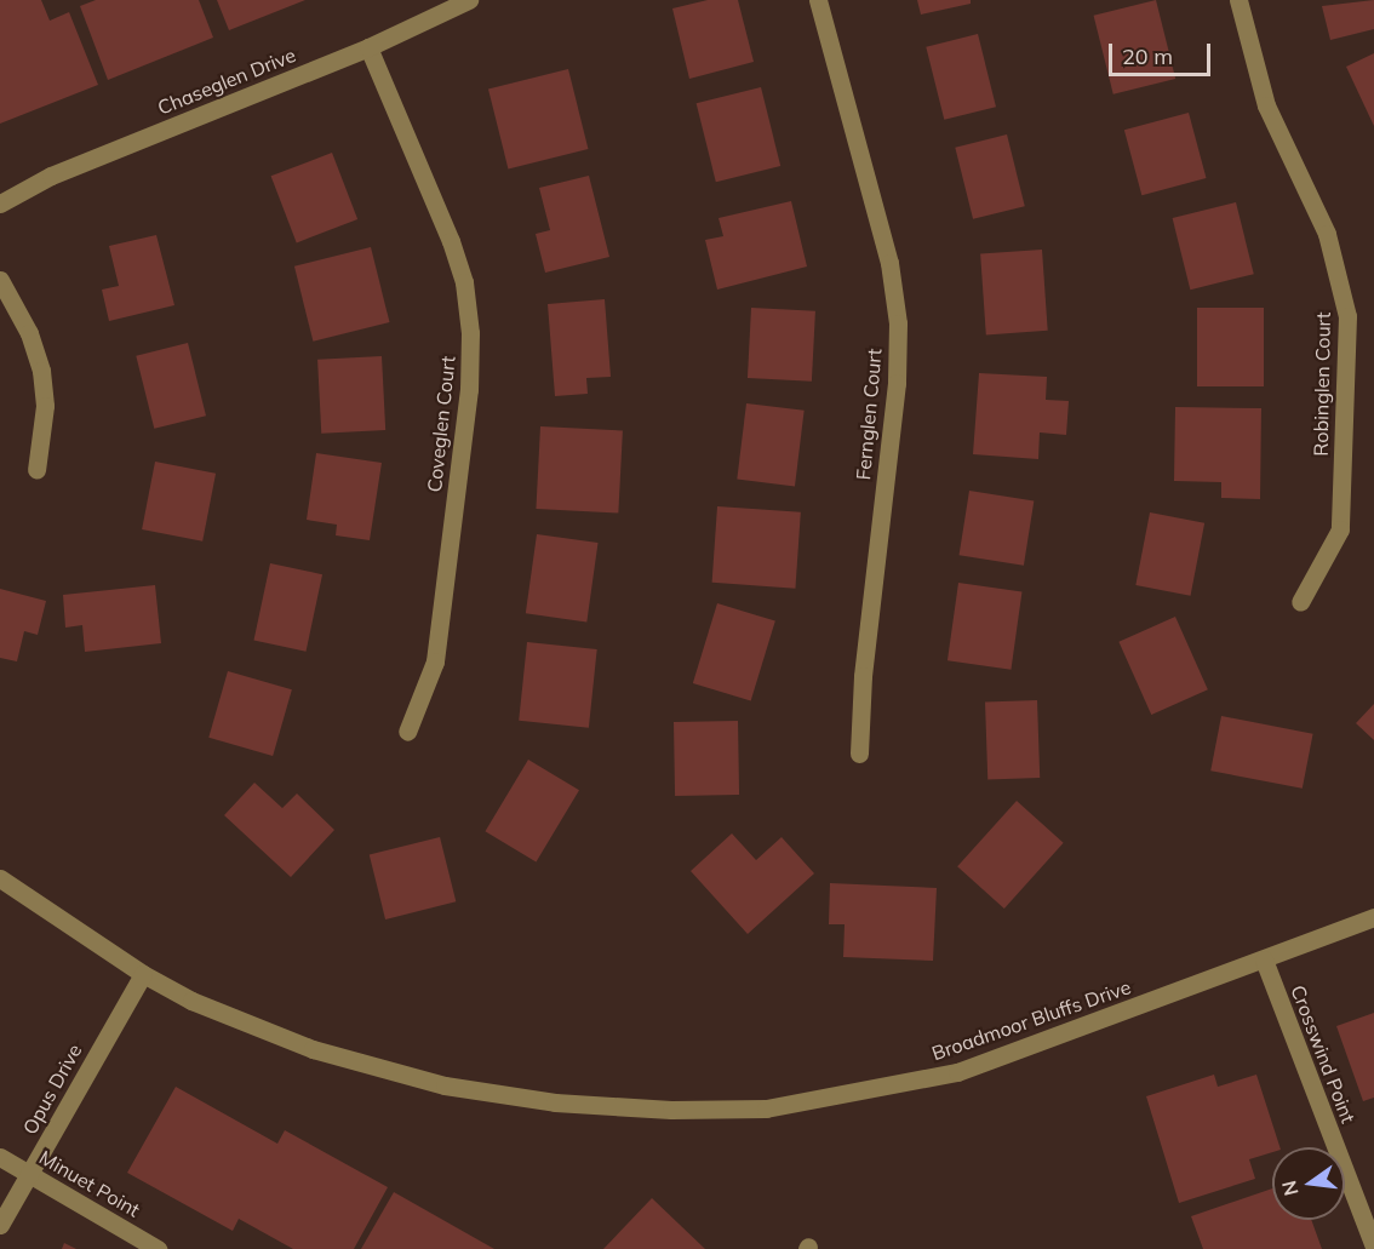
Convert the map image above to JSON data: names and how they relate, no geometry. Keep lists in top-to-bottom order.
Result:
{
  "streets": {
    "street": [
      "Chaseglen Drive",
      "Robinglen Court",
      "Fernglen Court",
      "Coveglen Court",
      "Broadmoor Bluffs Drive",
      "Crosswind Point",
      "Opus Drive",
      "Minuet Point"
    ]
  },
  "crossings": [
    ["Chaseglen Drive", "Coveglen Court"],
    ["Broadmoor Bluffs Drive", "Crosswind Point"],
    ["Broadmoor Bluffs Drive", "Opus Drive"],
    ["Opus Drive", "Minuet Point"]
  ],
  "scale_bar": "20 m",
  "north": "left"
}
